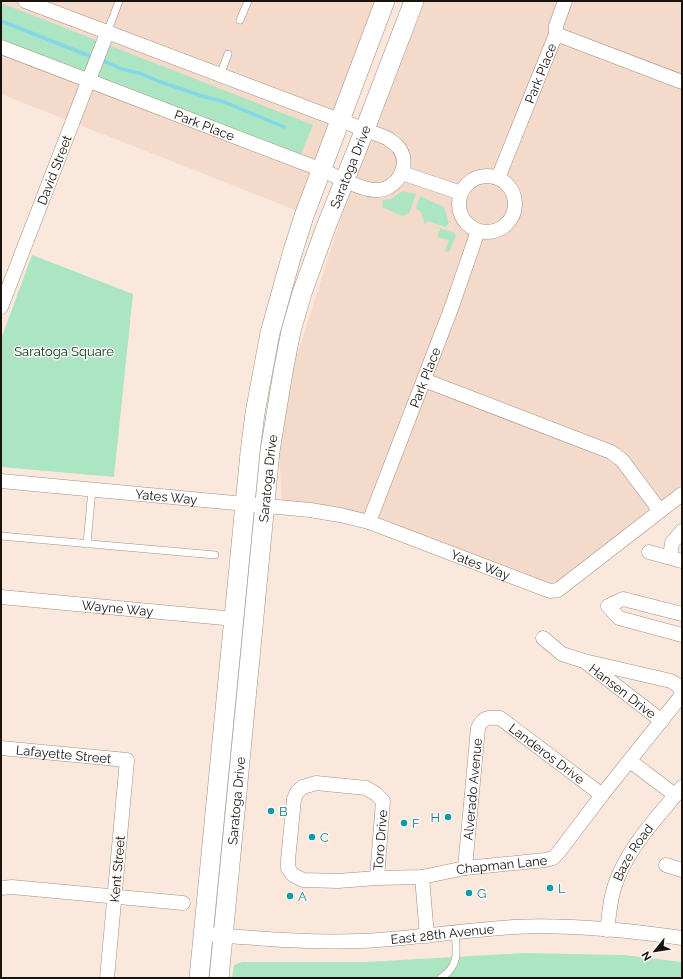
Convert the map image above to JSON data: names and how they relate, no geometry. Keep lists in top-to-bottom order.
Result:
{
  "streets": {
    "main road": ["Saratoga Drive"],
    "street": [
      "Park Place",
      "David Street",
      "Yates Way",
      "Wayne Way",
      "Hansen Drive",
      "Landeros Drive",
      "Lafayette Street",
      "Alverado Avenue",
      "Toro Drive",
      "Baze Road",
      "Chapman Lane",
      "Kent Street",
      "East 28th Avenue"
    ]
  },
  "crossings": [
    ["Park Place", "Saratoga Drive"],
    ["Park Place", "David Street"],
    ["Park Place", "Yates Way"],
    ["Saratoga Drive", "Yates Way"],
    ["Saratoga Drive", "Wayne Way"],
    ["Saratoga Drive", "East 28th Avenue"],
    ["Hansen Drive", "Chapman Lane"],
    ["Landeros Drive", "Alverado Avenue"],
    ["Landeros Drive", "Chapman Lane"],
    ["Lafayette Street", "Kent Street"],
    ["Alverado Avenue", "Chapman Lane"],
    ["Toro Drive", "Chapman Lane"],
    ["Baze Road", "East 28th Avenue"]
  ],
  "parks": ["Saratoga Square"],
  "places": [
    "B",
    "H",
    "F",
    "C",
    "L",
    "G",
    "A"
  ],
  "north": "bottom left"
}
